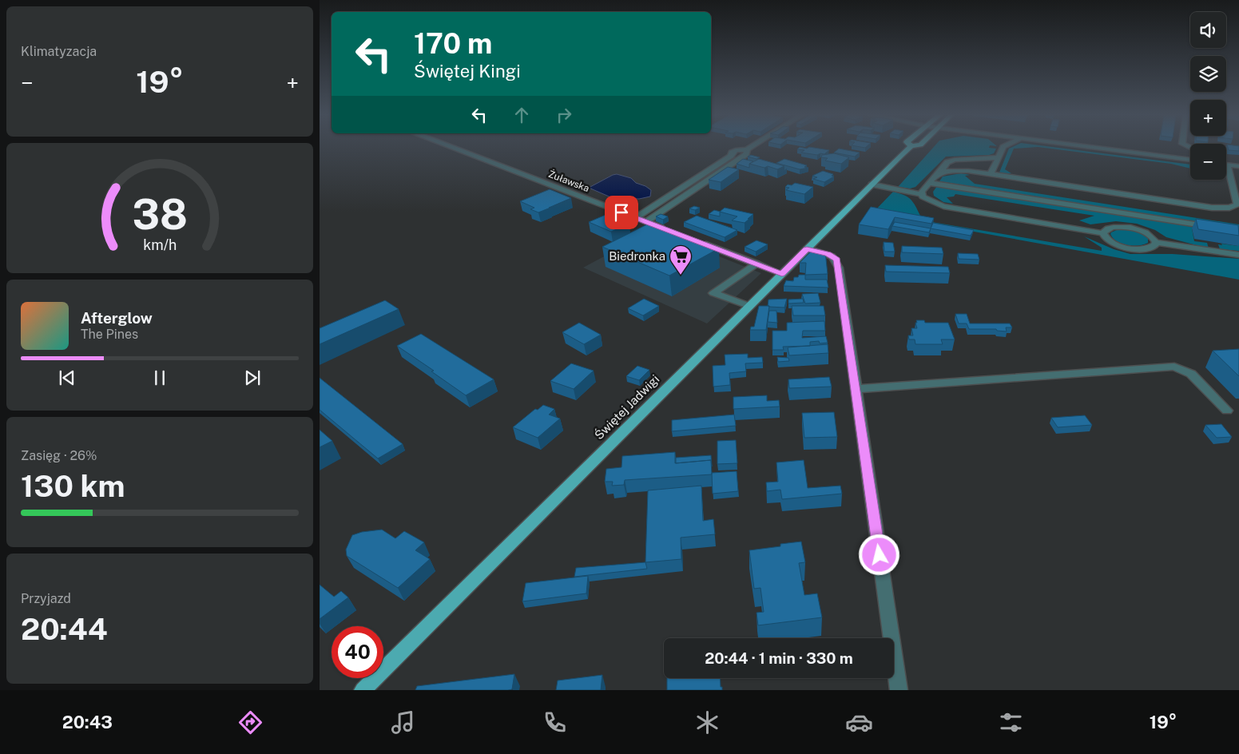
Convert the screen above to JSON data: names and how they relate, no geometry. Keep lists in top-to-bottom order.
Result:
{
  "streets": {
    "main road": ["Świętej Jadwigi"],
    "street": ["Żuławska"]
  },
  "places": {
    "supermarket": ["Biedronka"]
  },
  "page": {
    "tile": [
      "Klimatyzacja",
      ["Zasięg · 26%", "130 km"],
      ["Przyjazd", "20:44"]
    ],
    "map_buttons": ["+", "−"],
    "turn": ["170 m", "Świętej Kingi"],
    "heat": ["−", "19°", "+"],
    "song": ["Afterglow", "The Pines"],
    "limit": "40",
    "trip": "20:44 · 1 min · 330 m",
    "tabs": ["20:43", "19°"],
    "gauge": ["38", "km/h"]
  }
}
